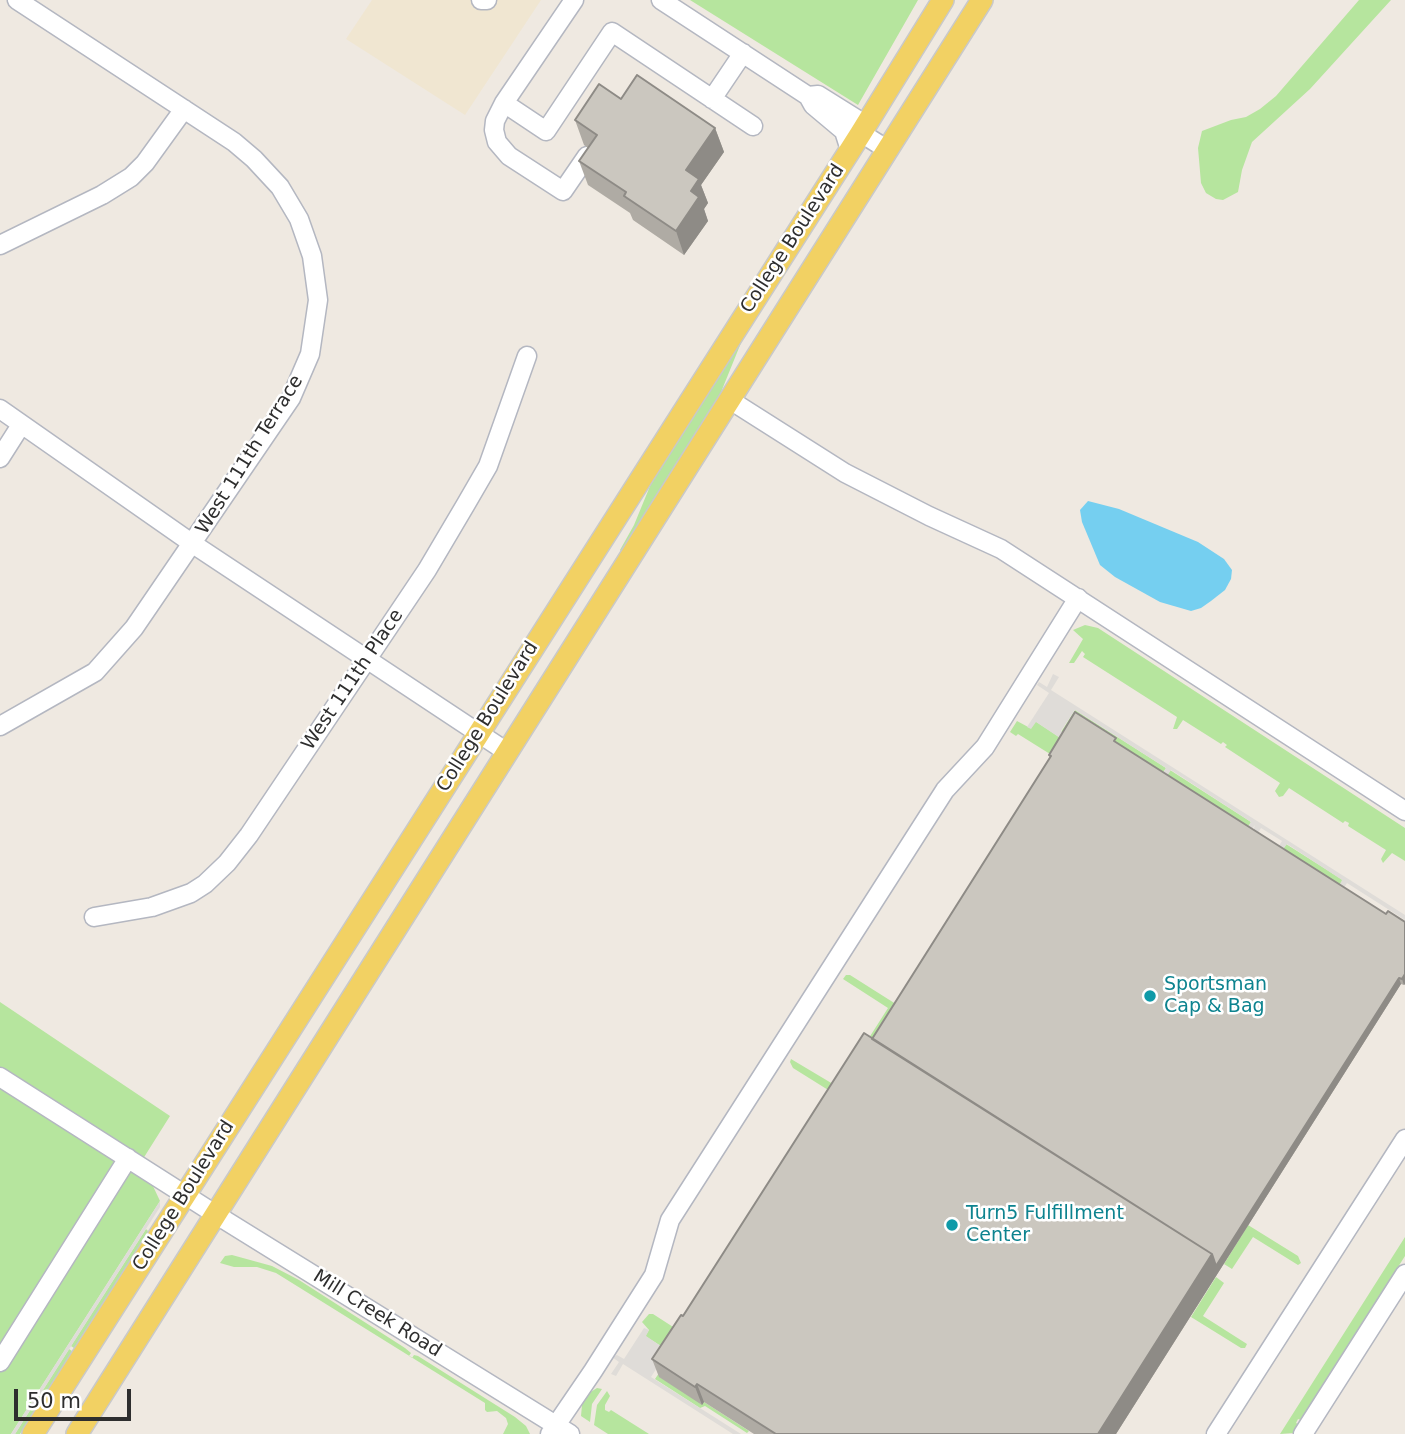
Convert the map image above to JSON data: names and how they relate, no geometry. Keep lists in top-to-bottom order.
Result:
{
  "streets": {
    "main road": ["College Boulevard"],
    "street": ["West 111th Terrace", "West 111th Place", "Mill Creek Road"]
  },
  "crossings": [
    ["College Boulevard", "Mill Creek Road"]
  ],
  "places": ["Sportsman Cap & Bag", "Turn5 Fulfillment Center"],
  "scale_bar": "50 m"
}
